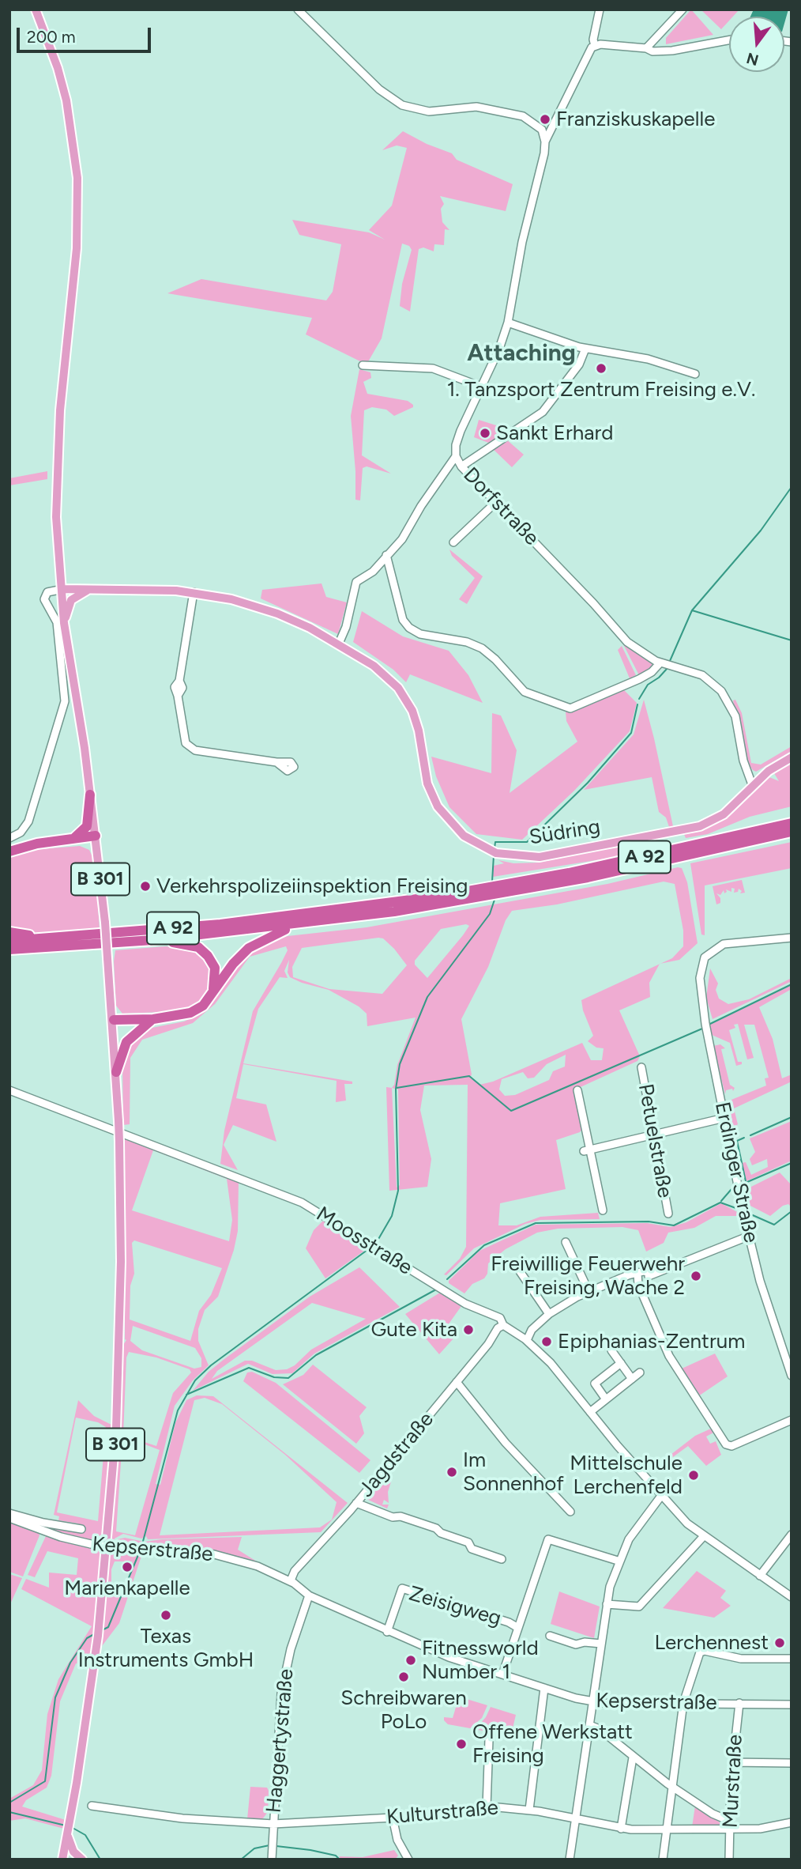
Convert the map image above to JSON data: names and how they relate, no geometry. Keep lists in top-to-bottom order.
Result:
{
  "streets": {
    "highway": ["A 92"],
    "main road": ["Südring", "B 301"],
    "street": [
      "Dorfstraße",
      "Petuelstraße",
      "Erdinger Straße",
      "Moosstraße",
      "Jagdstraße",
      "Kepserstraße",
      "Zeisigweg",
      "Haggertystraße",
      "Murstraße",
      "Kulturstraße"
    ]
  },
  "crossings": [
    ["Dorfstraße", "Südring"],
    ["Moosstraße", "Jagdstraße"],
    ["Jagdstraße", "Kepserstraße"],
    ["Kepserstraße", "Zeisigweg"],
    ["Kepserstraße", "Haggertystraße"],
    ["Kepserstraße", "Murstraße"],
    ["Haggertystraße", "Kulturstraße"],
    ["Murstraße", "Kulturstraße"]
  ],
  "districts": ["Attaching"],
  "places": [
    "Franziskuskapelle",
    "1. Tanzsport Zentrum Freising e.V.",
    "Sankt Erhard",
    "Verkehrspolizeiinspektion Freising",
    "Freiwillige Feuerwehr Freising, Wache 2",
    "Gute Kita",
    "Epiphanias-Zentrum",
    "Im Sonnenhof",
    "Mittelschule Lerchenfeld",
    "Marienkapelle",
    "Texas Instruments GmbH",
    "Lerchennest",
    "Fitnessworld Number 1",
    "Schreibwaren PoLo",
    "Offene Werkstatt Freising"
  ],
  "scale_bar": "200 m",
  "north": "bottom"
}
